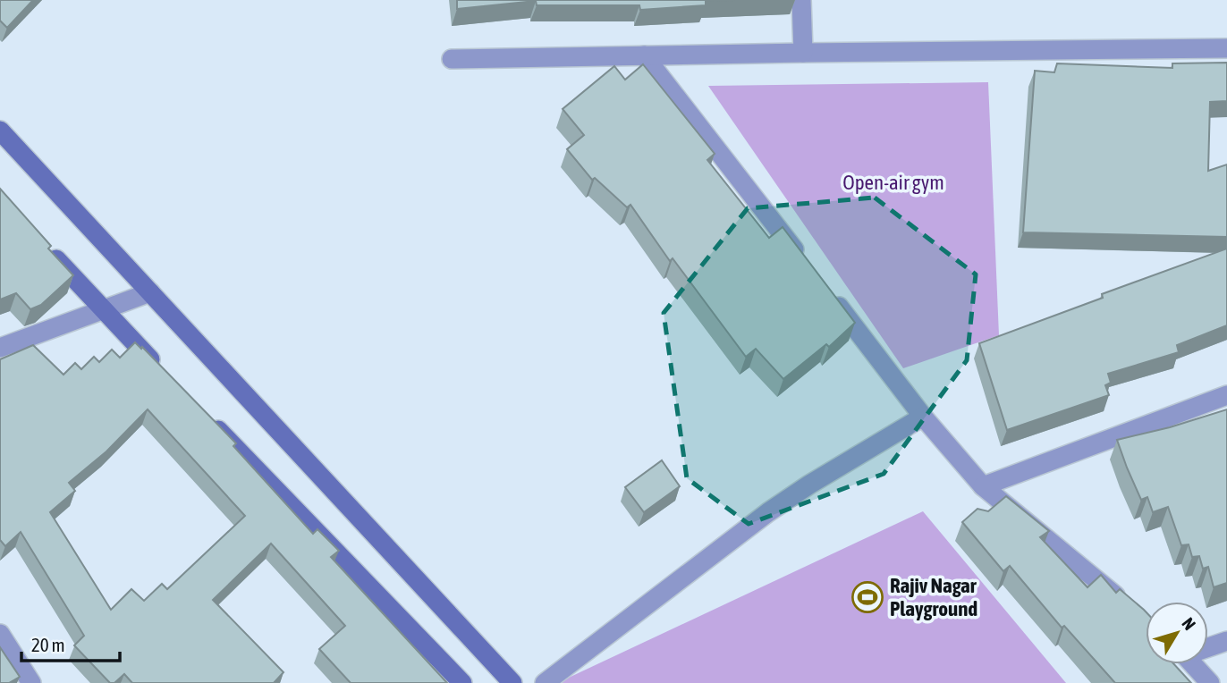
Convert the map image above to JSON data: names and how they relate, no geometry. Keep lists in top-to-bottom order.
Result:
{
  "parks": ["Open-air gym"],
  "places": {
    "sports": ["Rajiv Nagar Playground"]
  },
  "scale_bar": "20 m",
  "north": "top right"
}
